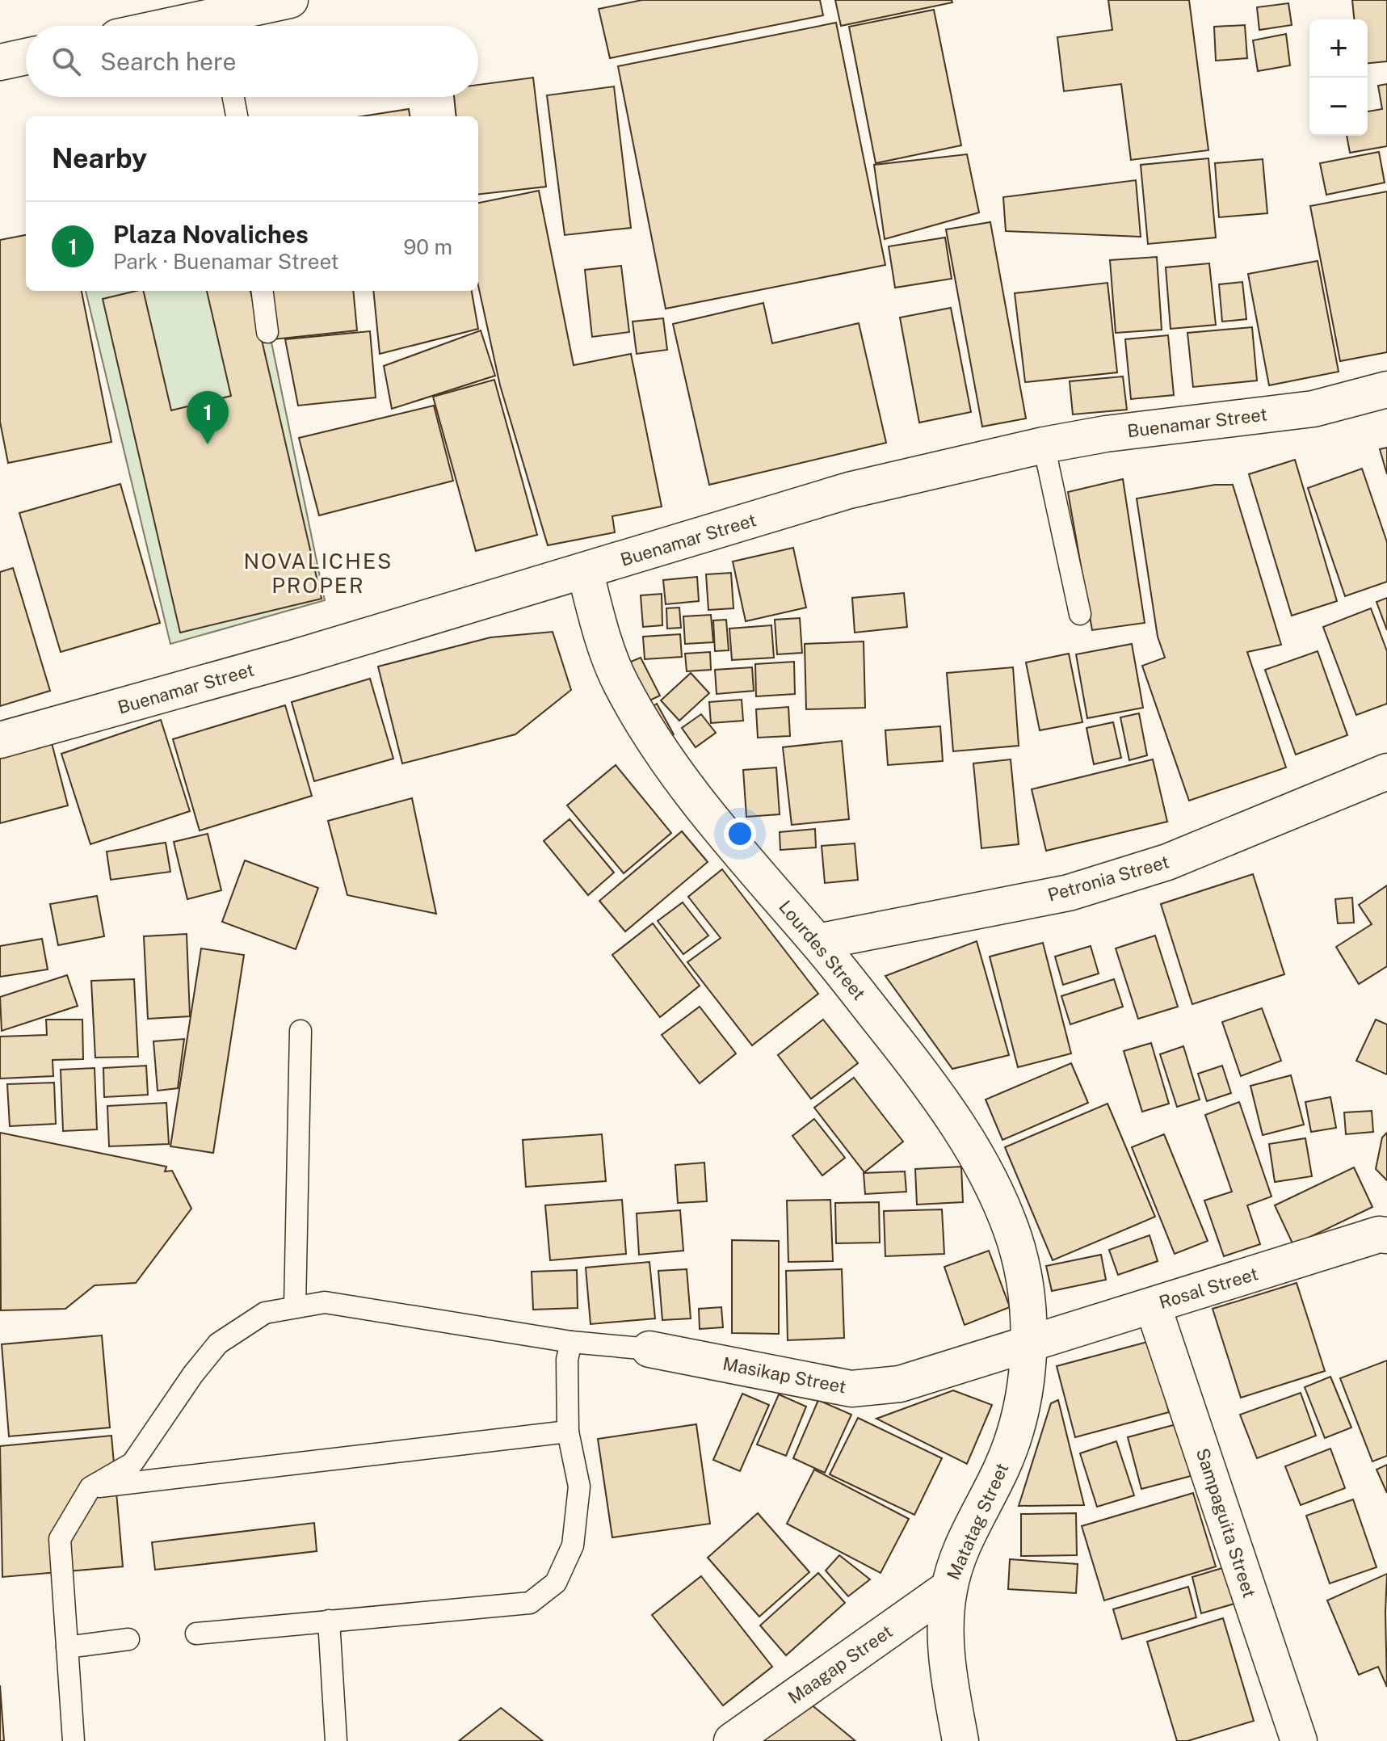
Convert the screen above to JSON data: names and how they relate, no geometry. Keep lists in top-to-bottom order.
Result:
{
  "streets": {
    "street": [
      "Buenamar Street",
      "Petronia Street",
      "Lourdes Street",
      "Rosal Street",
      "Masikap Street",
      "Matatag Street",
      "Sampaguita Street",
      "Maagap Street"
    ]
  },
  "crossings": [
    ["Buenamar Street", "Lourdes Street"],
    ["Petronia Street", "Lourdes Street"],
    ["Lourdes Street", "Rosal Street"],
    ["Lourdes Street", "Masikap Street"],
    ["Lourdes Street", "Matatag Street"],
    ["Rosal Street", "Masikap Street"],
    ["Rosal Street", "Matatag Street"],
    ["Rosal Street", "Sampaguita Street"],
    ["Masikap Street", "Matatag Street"],
    ["Matatag Street", "Maagap Street"]
  ],
  "districts": ["NOVALICHES PROPER"],
  "page": {
    "map_buttons": ["+", "−"],
    "search": "Search here",
    "heading": "Nearby",
    "list": [
      {
        "mark": "1",
        "name": "Plaza Novaliches",
        "note": "Park · Buenamar Street",
        "value": "90 m"
      }
    ],
    "pins": "1"
  }
}
